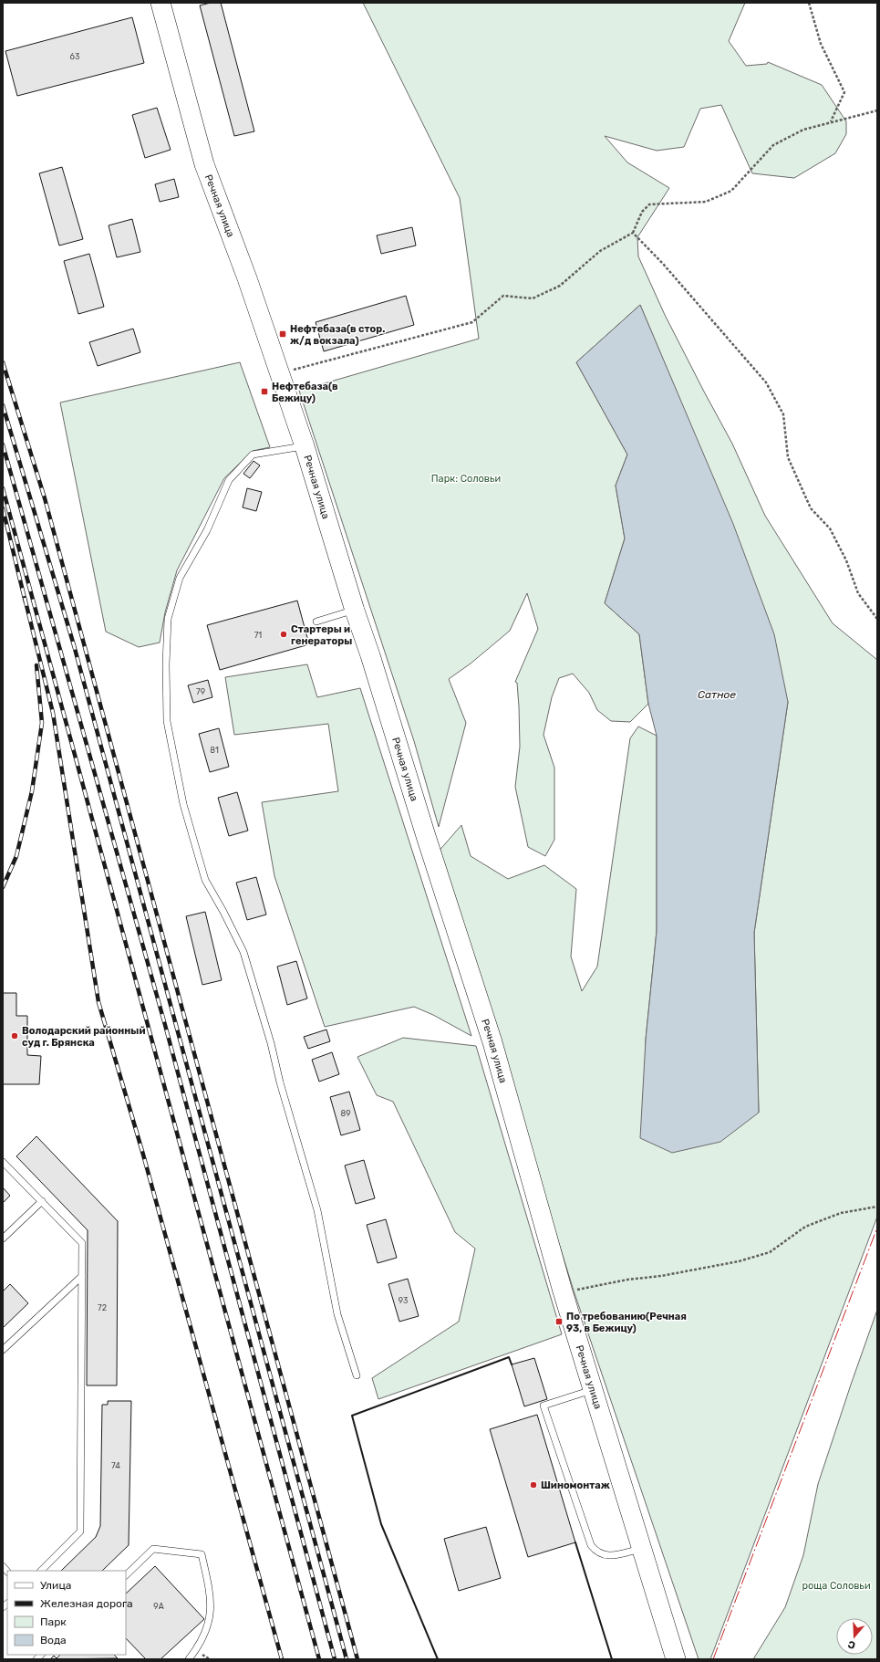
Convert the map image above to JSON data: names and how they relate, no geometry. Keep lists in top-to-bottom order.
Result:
{
  "streets": {
    "main road": ["Речная улица"]
  },
  "water": ["Сатное"],
  "parks": ["Парк: Соловьи", "роща Соловьи"],
  "places": {
    "transit": ["Нефтебаза(в стор. ж/д вокзала)", "Нефтебаза(в Бежицу)", "По требованию(Речная 93, в Бежицу)"],
    "other": ["Стартеры и генераторы", "Володарский районный суд г. Брянска", "Шиномонтаж"]
  },
  "house_numbers": [
    "63",
    "71",
    "79",
    "81",
    "89",
    "93",
    "72",
    "74",
    "9А"
  ],
  "legend": [
    "Улица",
    "Железная дорога",
    "Парк",
    "Вода"
  ],
  "north": "bottom"
}
